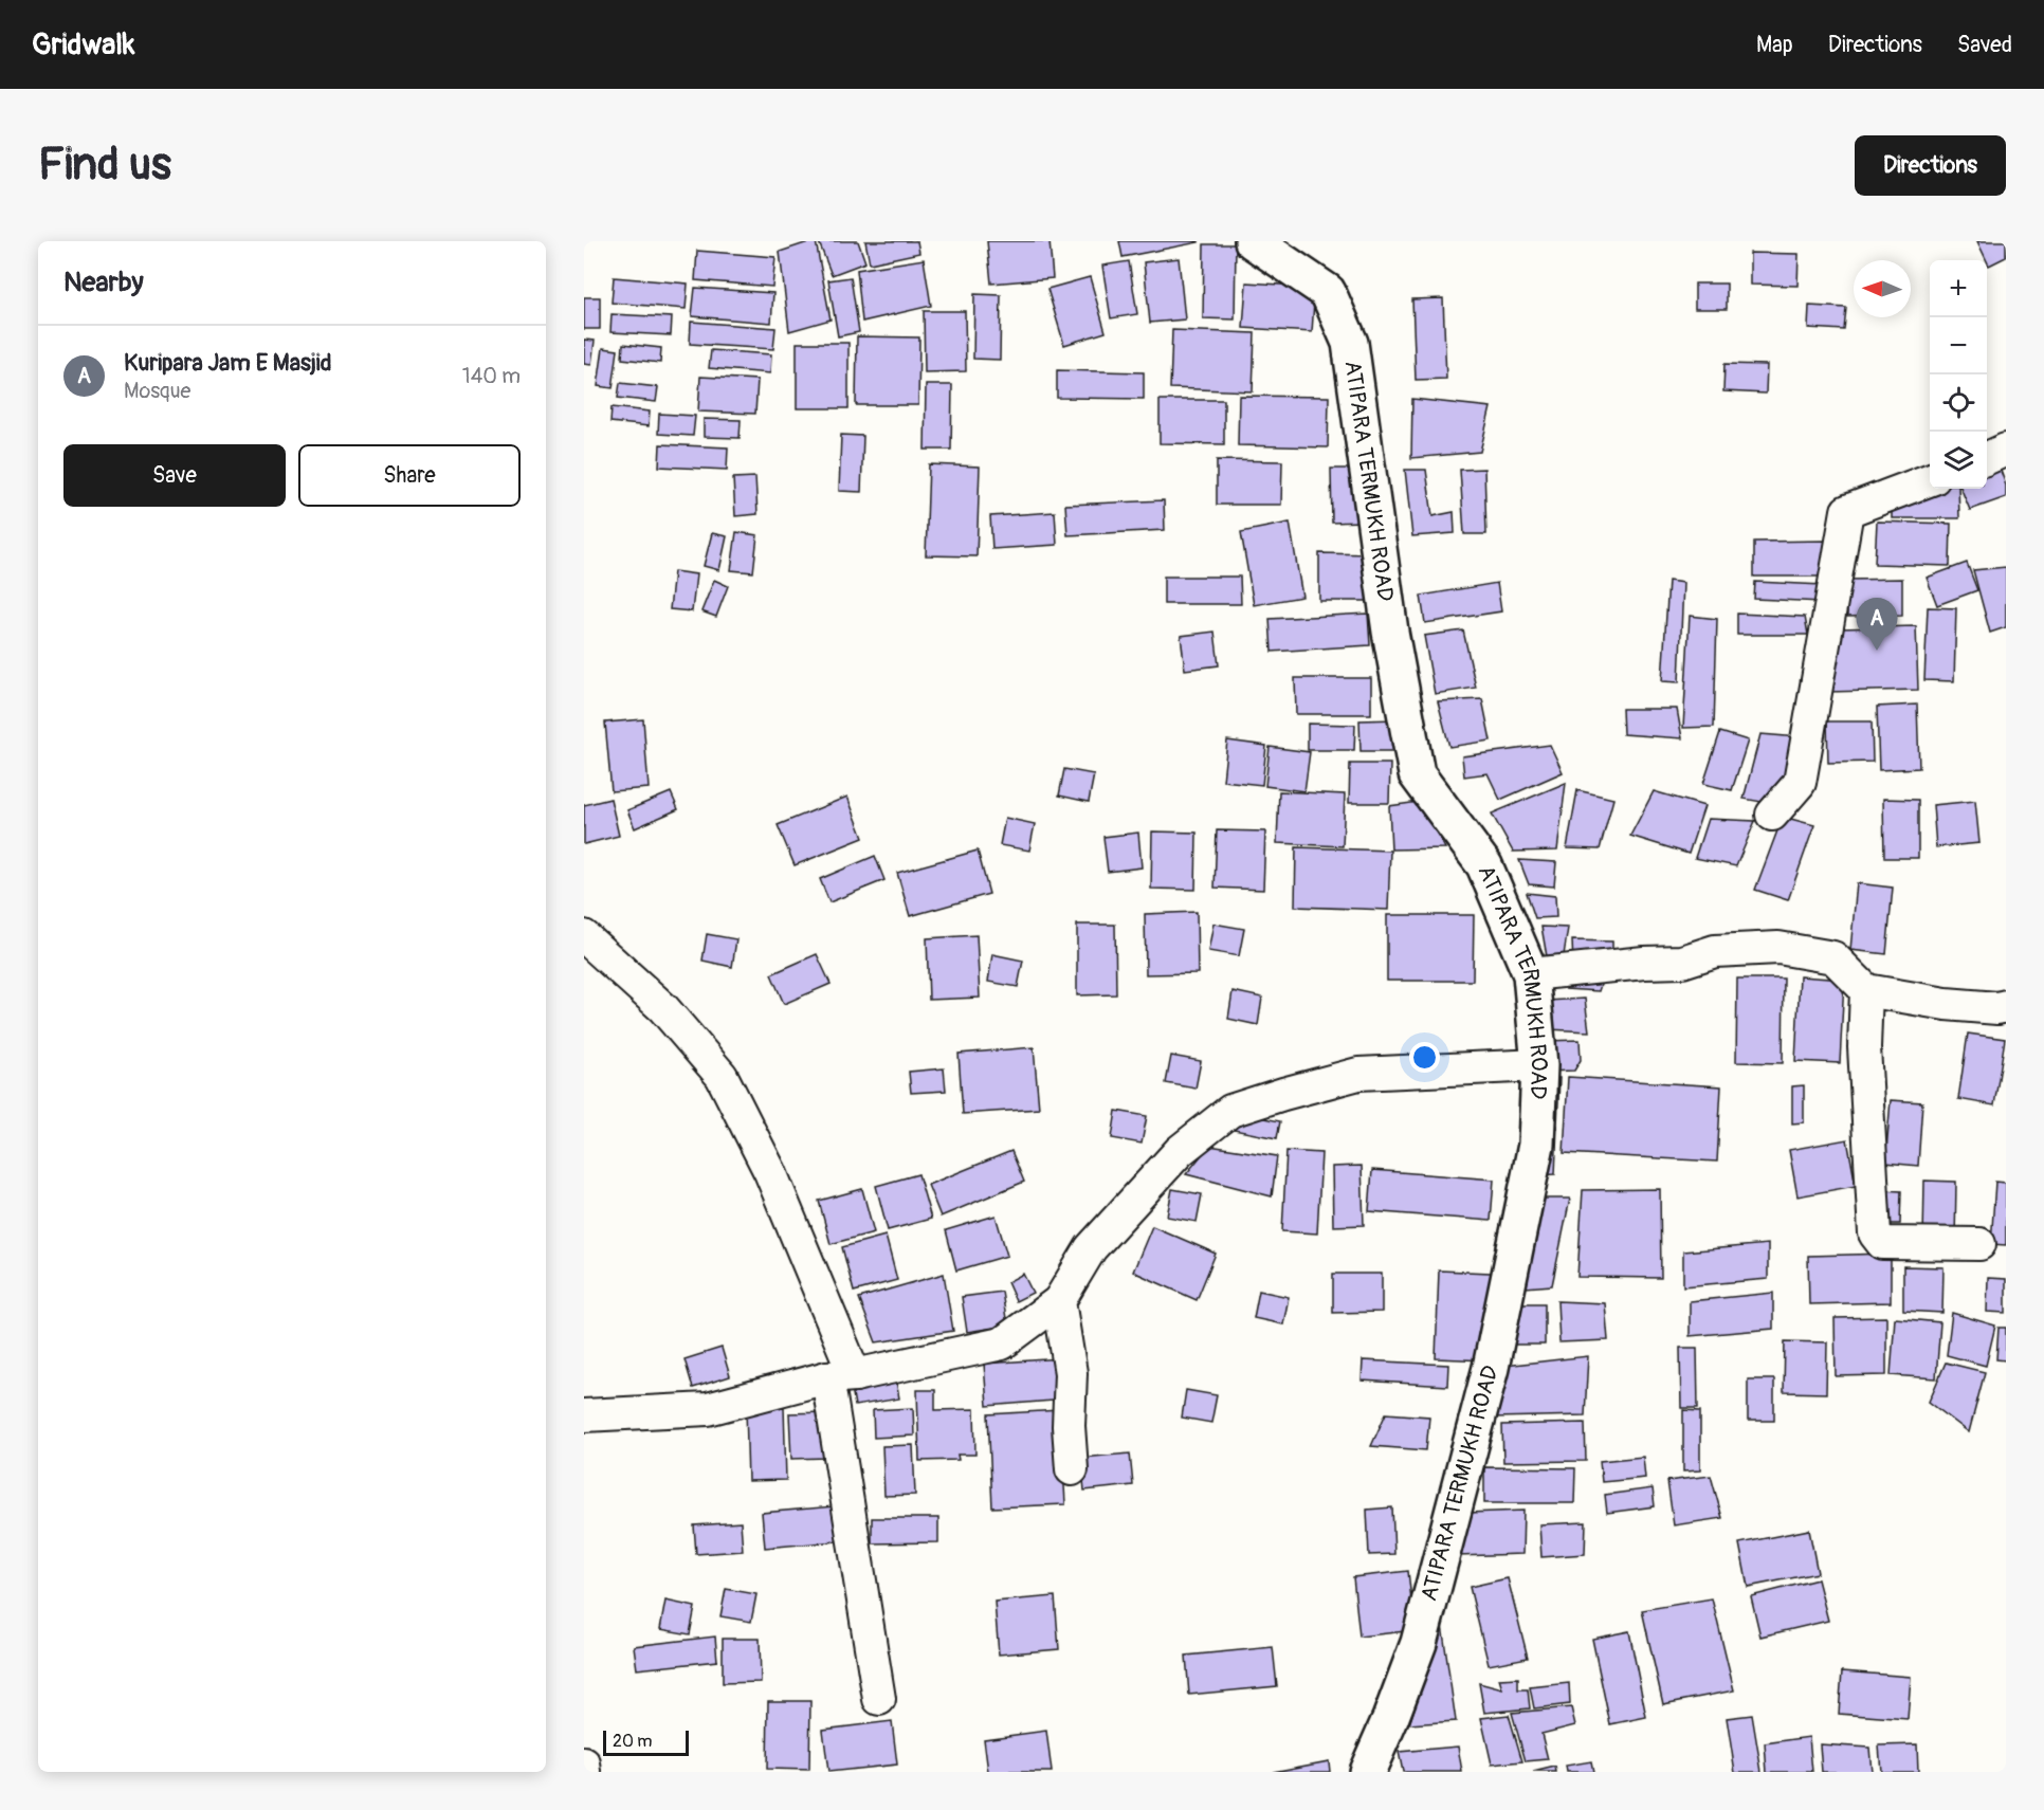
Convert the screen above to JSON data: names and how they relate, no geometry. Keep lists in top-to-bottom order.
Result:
{
  "streets": {
    "main road": ["ATIPARA TERMUKH ROAD"]
  },
  "scale_bar": "20 m",
  "north": "left",
  "page": {
    "header": "Gridwalk",
    "nav": ["Map", "Directions", "Saved"],
    "buttons": [
      "Directions",
      ["Save", "Share"]
    ],
    "title": "Find us",
    "heading": "Nearby",
    "map_buttons": ["+", "−"],
    "list": [
      {
        "mark": "A",
        "name": "Kuripara Jam E Masjid",
        "note": "Mosque",
        "value": "140 m"
      }
    ],
    "pins": "A",
    "scale": "20 m"
  }
}
